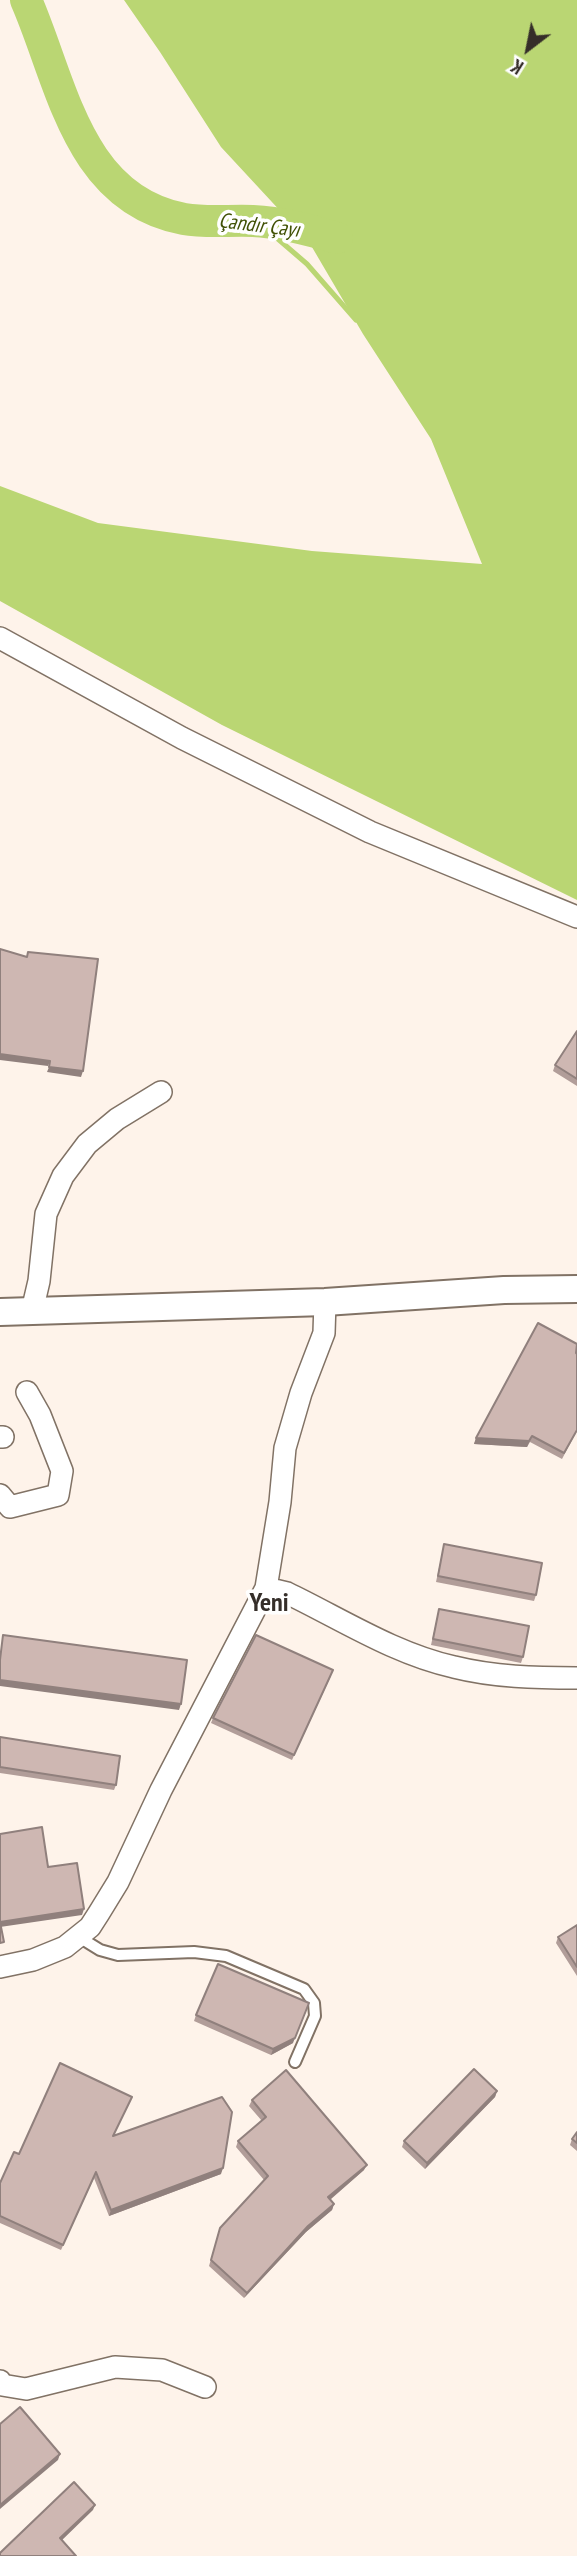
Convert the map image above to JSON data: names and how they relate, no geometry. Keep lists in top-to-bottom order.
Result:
{
  "districts": ["Yeni"],
  "water": ["Çandır Çayı"],
  "north": "bottom left"
}
